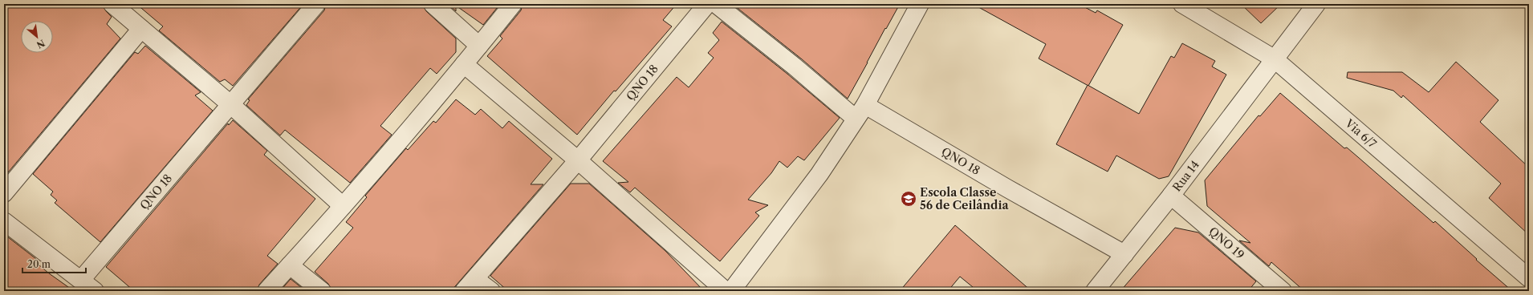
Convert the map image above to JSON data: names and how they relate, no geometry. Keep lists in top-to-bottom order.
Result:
{
  "streets": {
    "street": [
      "QNO 18",
      "Via 6/7",
      "Rua 14",
      "QNO 19"
    ]
  },
  "crossings": [
    ["QNO 18", "Rua 14"],
    ["Via 6/7", "Rua 14"],
    ["Rua 14", "QNO 19"]
  ],
  "places": {
    "school or university": ["Escola Classe 56 de Ceilândia"]
  },
  "scale_bar": "20 m",
  "north": "bottom right"
}
